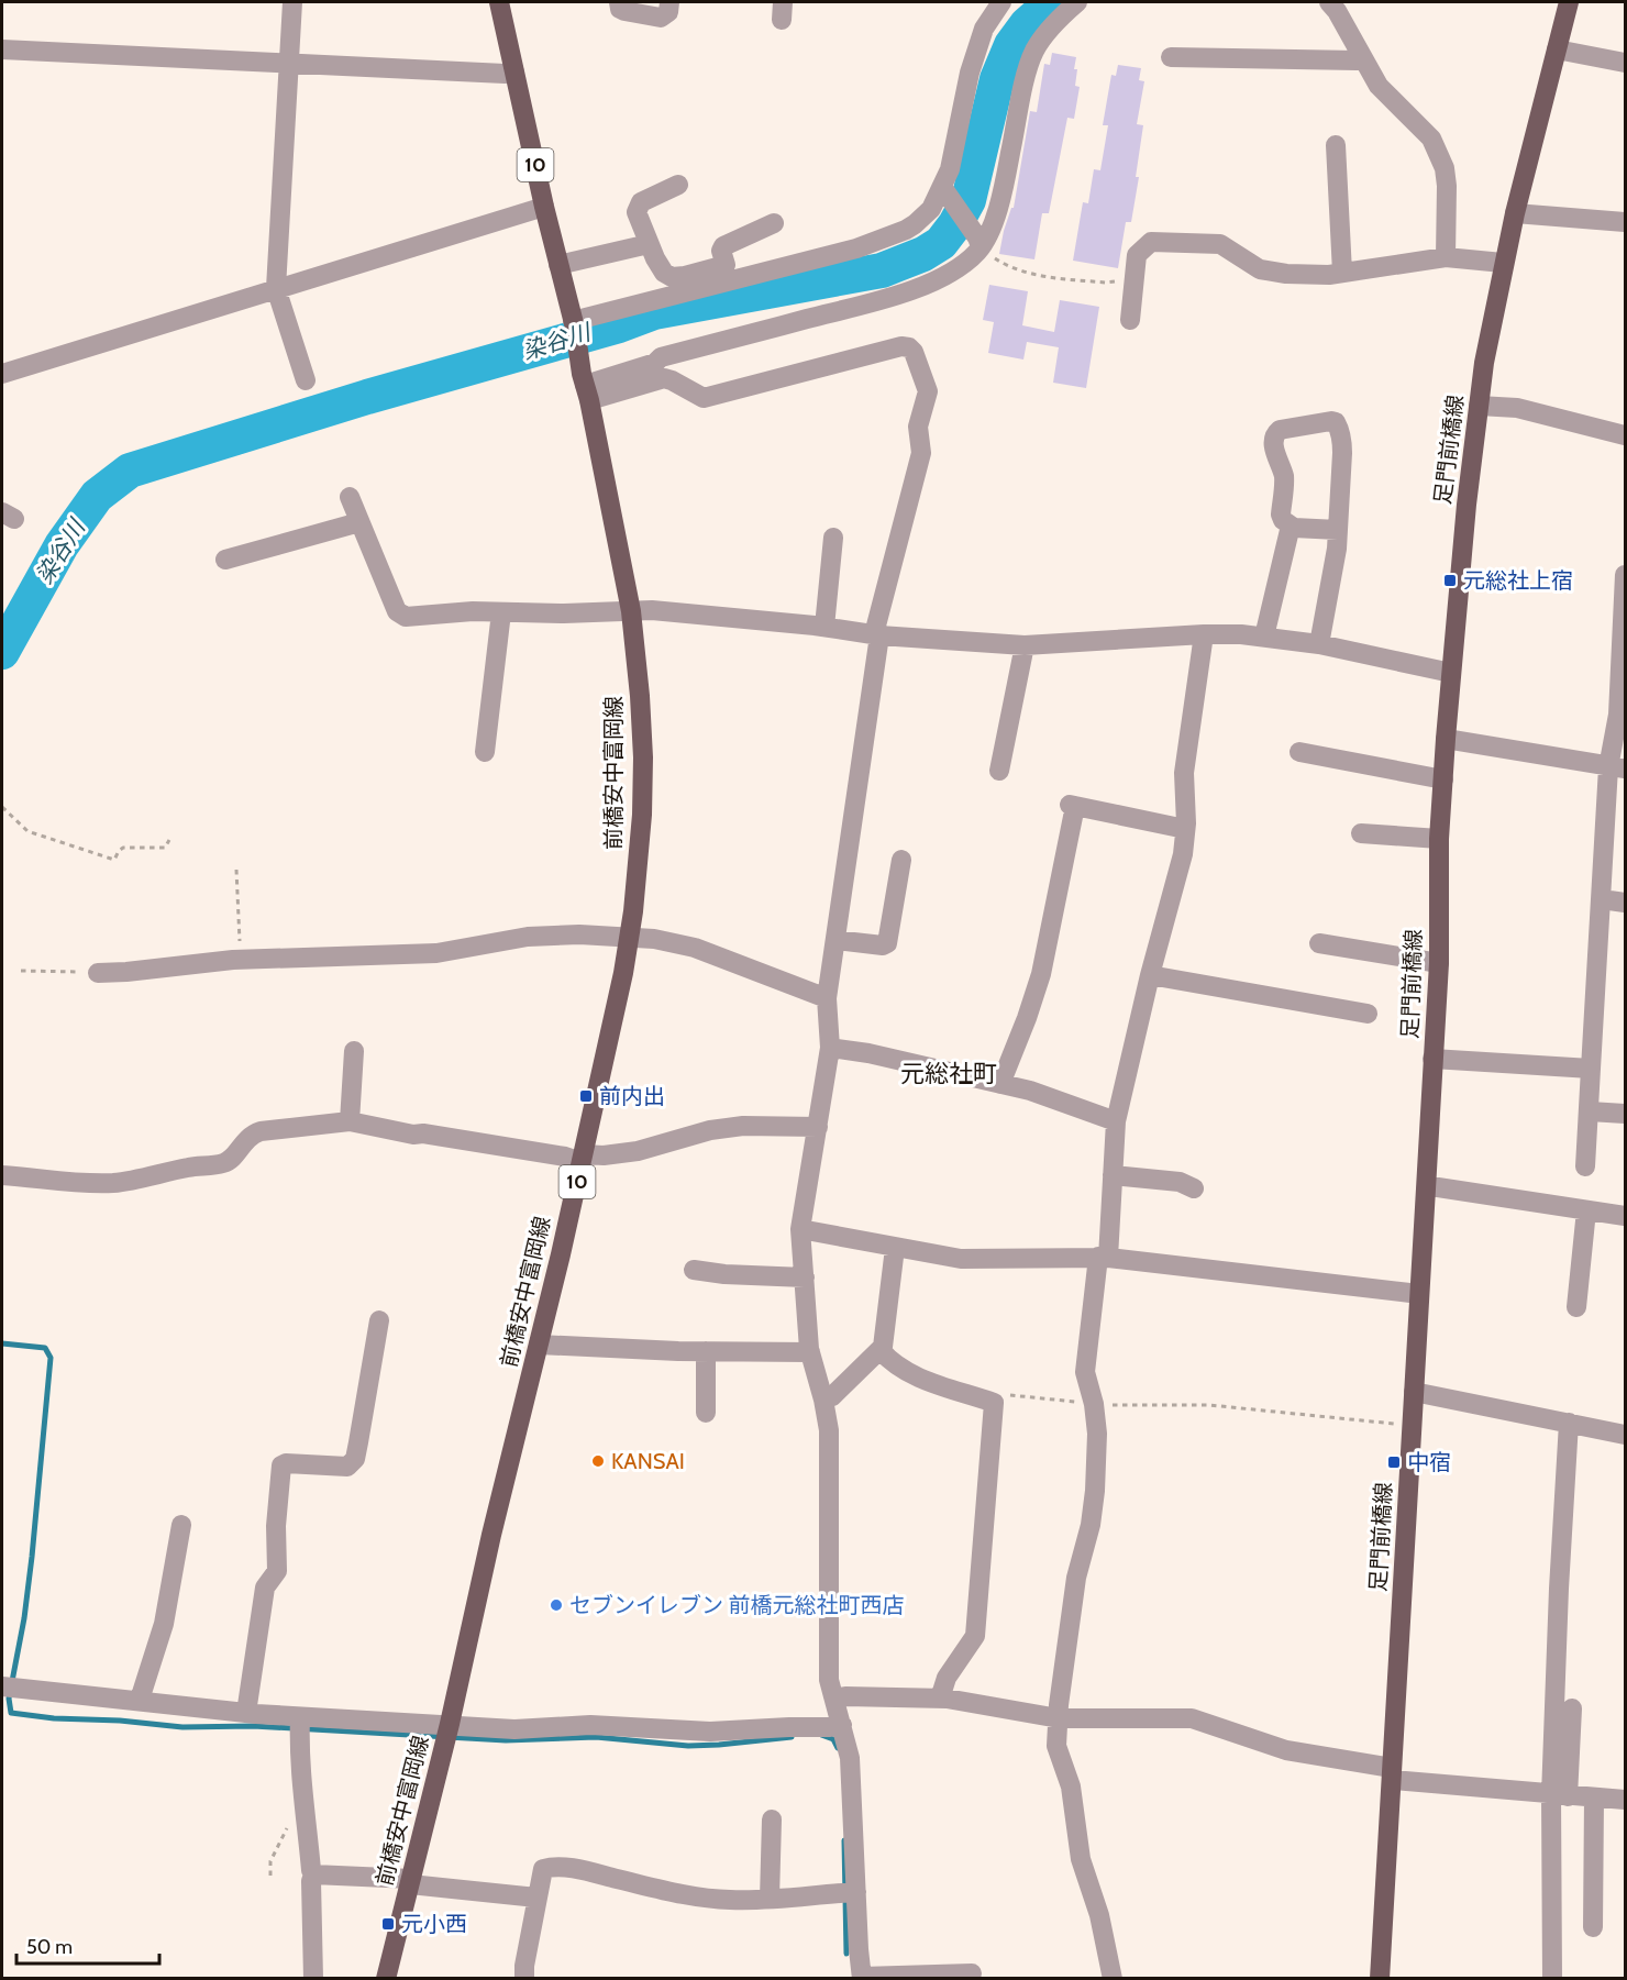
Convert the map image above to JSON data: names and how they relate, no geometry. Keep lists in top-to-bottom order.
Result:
{
  "streets": {
    "main road": ["10", "足門前橋線", "前橋安中富岡線"]
  },
  "crossings": [
    ["10", "前橋安中富岡線"]
  ],
  "districts": ["元総社町"],
  "water": ["染谷川"],
  "places": {
    "transit": [
      "元総社上宿",
      "前内出",
      "中宿",
      "元小西"
    ],
    "other": ["KANSAI", "セブンイレブン 前橋元総社町西店"]
  },
  "scale_bar": "50 m"
}
